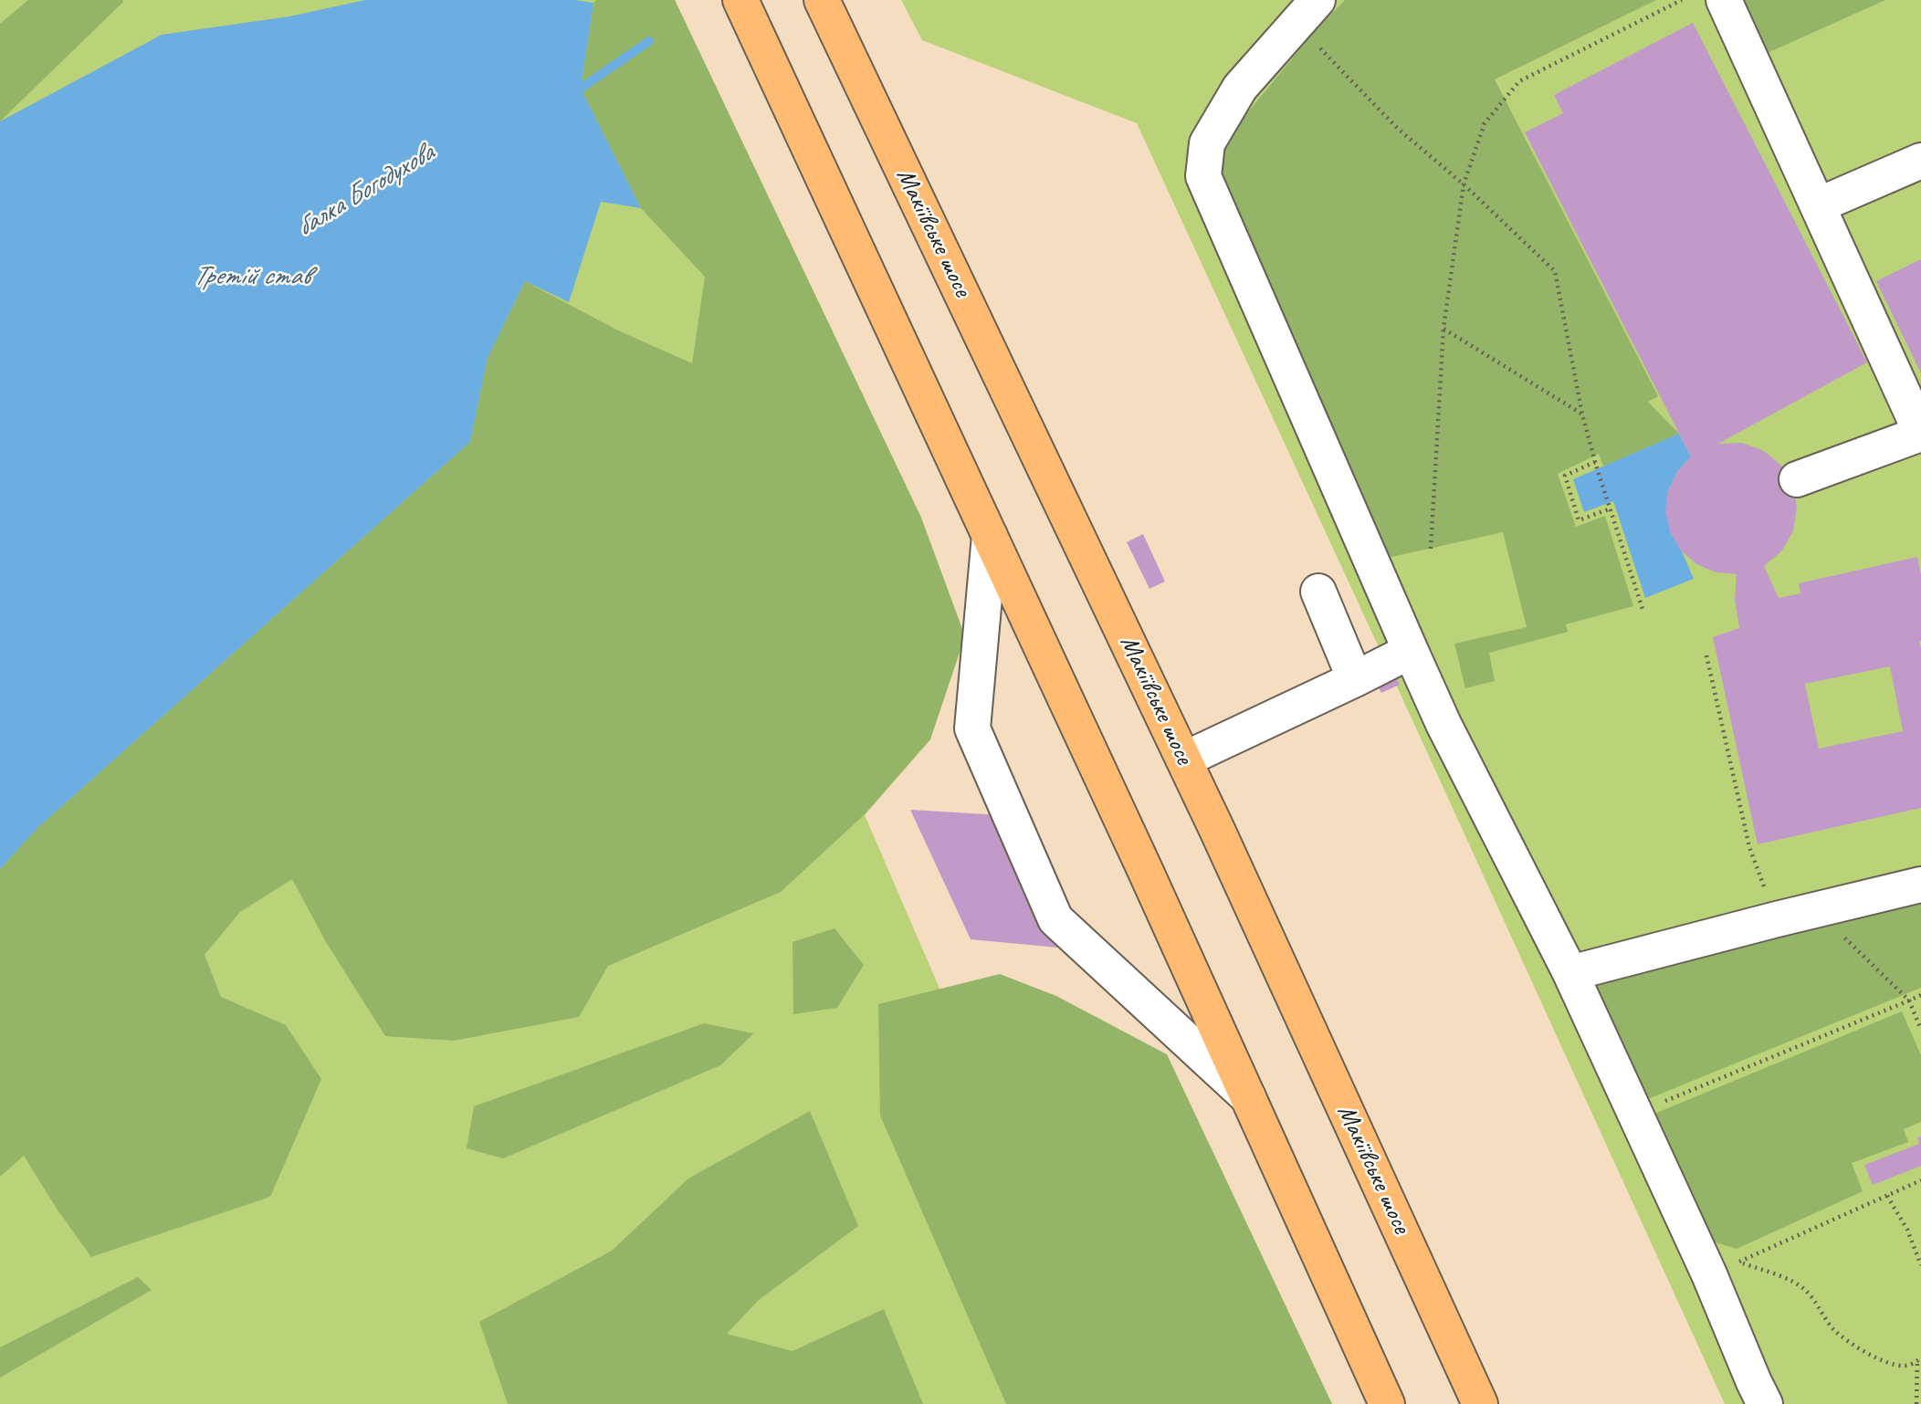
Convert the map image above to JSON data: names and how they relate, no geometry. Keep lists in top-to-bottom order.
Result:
{
  "streets": {
    "main road": ["Макіївське шосе"]
  },
  "water": ["балка Богодухова", "Третій став"]
}
